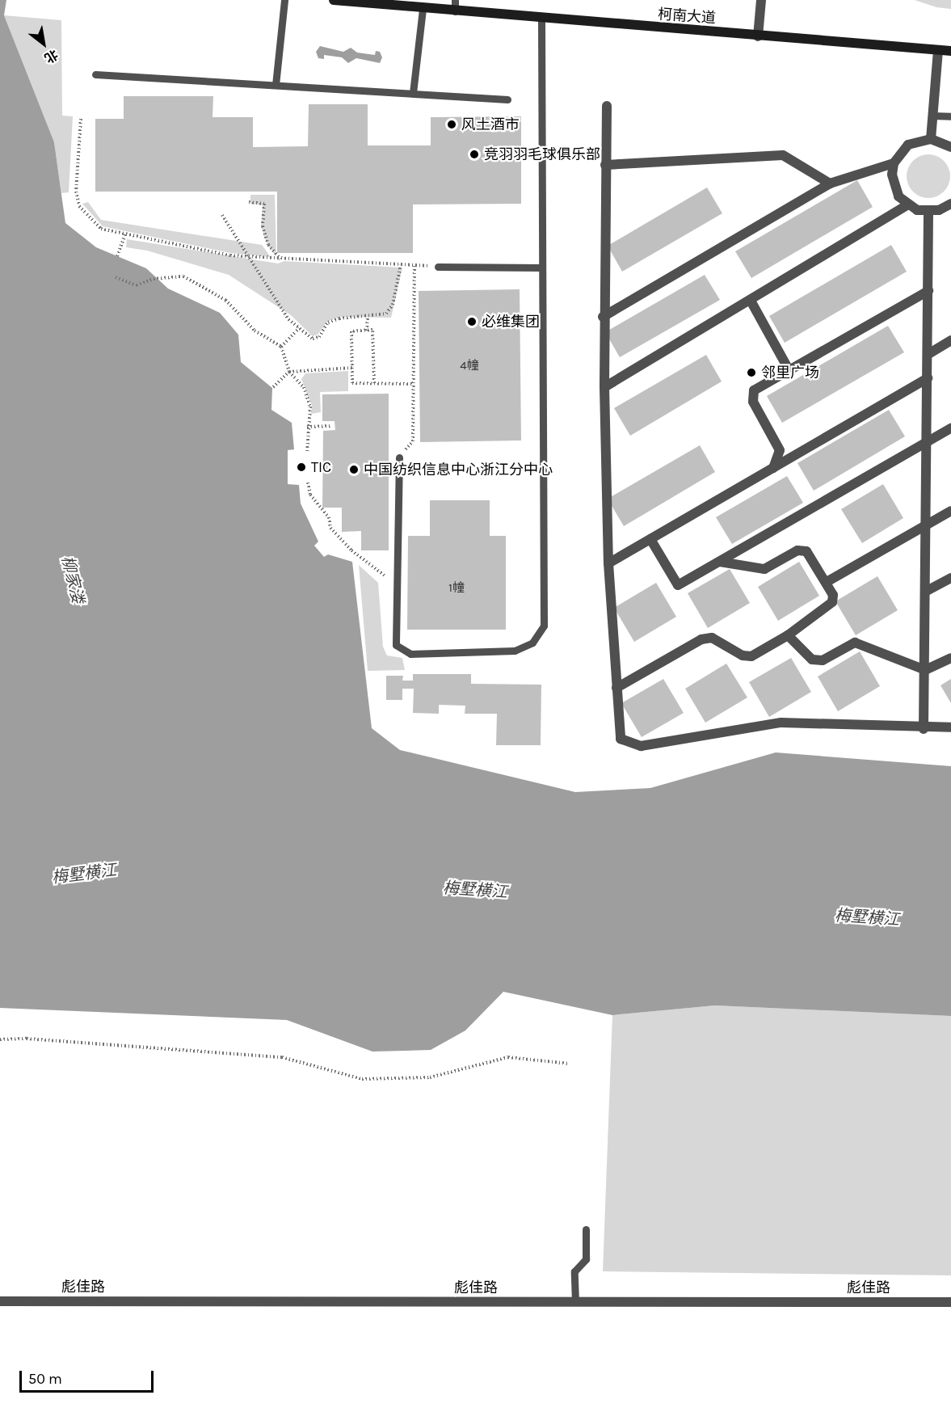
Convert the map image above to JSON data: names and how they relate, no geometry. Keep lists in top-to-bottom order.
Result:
{
  "streets": {
    "main road": ["柯南大道"],
    "street": ["彪佳路"]
  },
  "water": ["柳家溇", "梅墅横江"],
  "places": [
    "风土酒市",
    "竞羽羽毛球俱乐部",
    "必维集团",
    "邻里广场",
    "TIC",
    "中国纺织信息中心浙江分中心"
  ],
  "house_numbers": ["4幢", "1幢"],
  "scale_bar": "50 m",
  "north": "bottom right"
}
